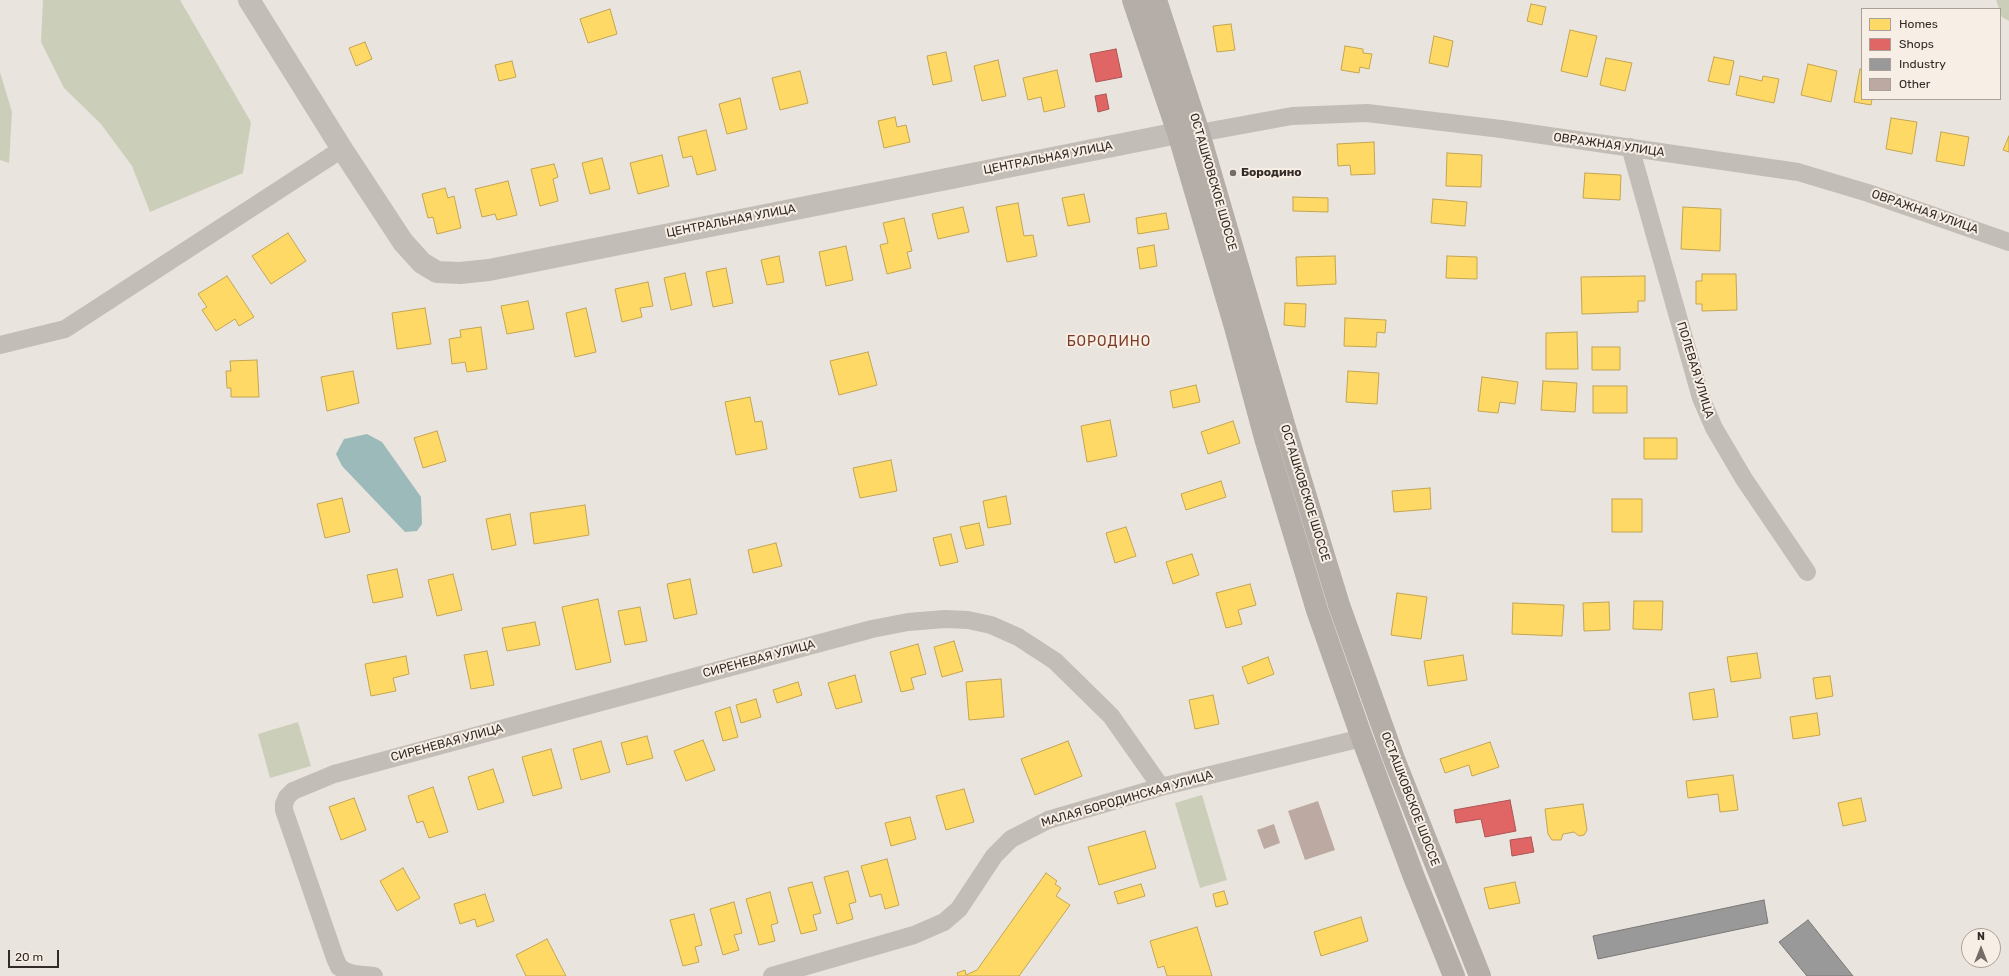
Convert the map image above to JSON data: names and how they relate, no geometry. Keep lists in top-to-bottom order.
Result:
{
  "streets": {
    "main road": ["ОСТАШКОВСКОЕ ШОССЕ"],
    "street": [
      "ОВРАЖНАЯ УЛИЦА",
      "ЦЕНТРАЛЬНАЯ УЛИЦА",
      "ПОЛЕВАЯ УЛИЦА",
      "СИРЕНЕВАЯ УЛИЦА",
      "МАЛАЯ БОРОДИНСКАЯ УЛИЦА"
    ]
  },
  "crossings": [
    ["ОВРАЖНАЯ УЛИЦА", "ЦЕНТРАЛЬНАЯ УЛИЦА"],
    ["ОВРАЖНАЯ УЛИЦА", "ОСТАШКОВСКОЕ ШОССЕ"],
    ["ОВРАЖНАЯ УЛИЦА", "ПОЛЕВАЯ УЛИЦА"],
    ["ЦЕНТРАЛЬНАЯ УЛИЦА", "ОСТАШКОВСКОЕ ШОССЕ"],
    ["ОСТАШКОВСКОЕ ШОССЕ", "МАЛАЯ БОРОДИНСКАЯ УЛИЦА"],
    ["СИРЕНЕВАЯ УЛИЦА", "МАЛАЯ БОРОДИНСКАЯ УЛИЦА"]
  ],
  "districts": ["БОРОДИНО"],
  "places": ["Бородино"],
  "legend": [
    "Homes",
    "Shops",
    "Industry",
    "Other"
  ],
  "scale_bar": "20 m",
  "north": "top"
}
